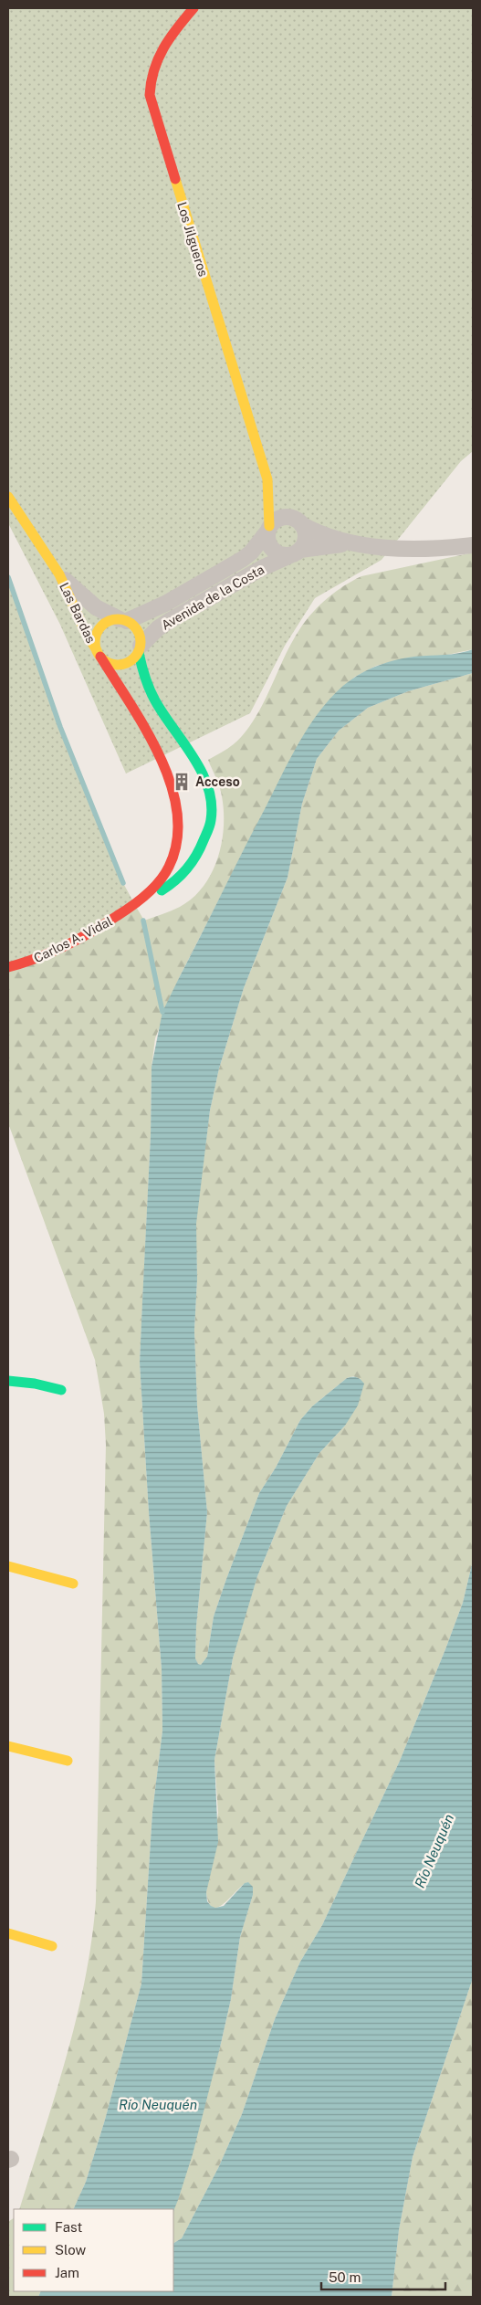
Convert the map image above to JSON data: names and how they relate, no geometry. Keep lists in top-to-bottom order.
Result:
{
  "streets": {
    "street": [
      "Los Jilgueros",
      "Avenida de la Costa",
      "Las Bardas",
      "Carlos A. Vidal"
    ]
  },
  "crossings": [
    ["Los Jilgueros", "Avenida de la Costa"],
    ["Avenida de la Costa", "Las Bardas"]
  ],
  "water": ["Río Neuquén"],
  "places": {
    "building": ["Acceso"]
  },
  "legend": ["Fast", "Slow", "Jam"],
  "scale_bar": "50 m"
}
